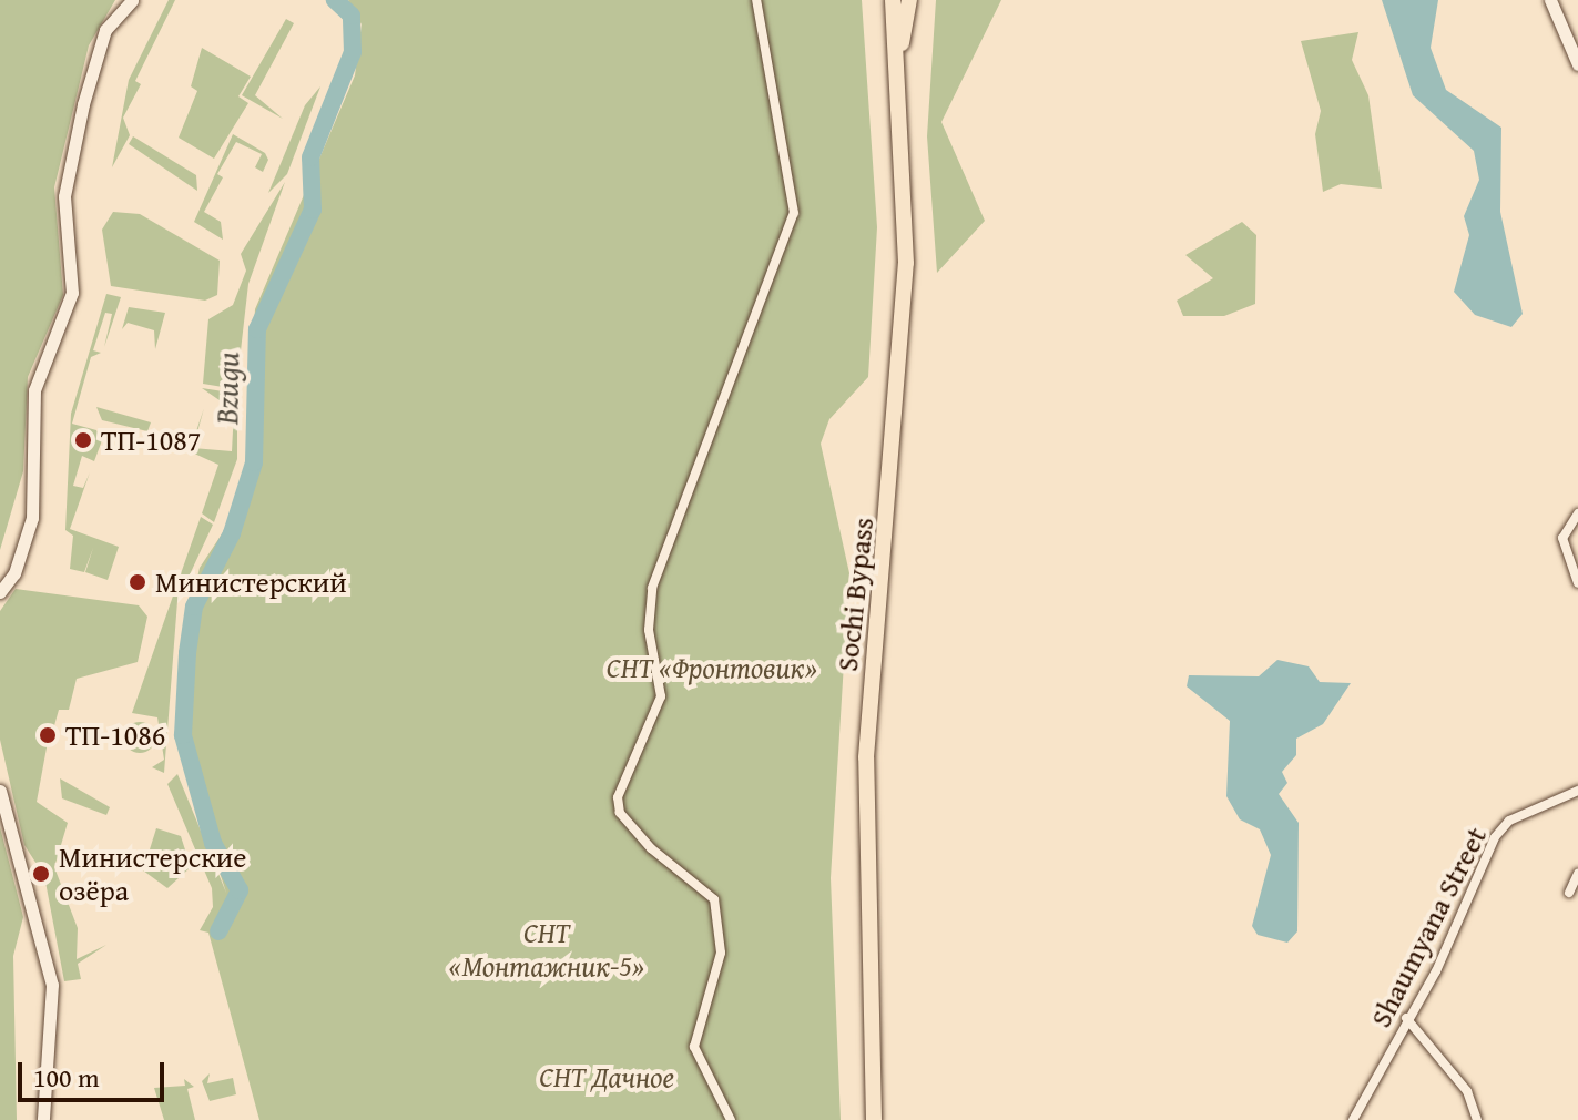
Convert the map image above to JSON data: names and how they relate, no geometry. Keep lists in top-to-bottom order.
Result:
{
  "streets": {
    "highway": ["Sochi Bypass"],
    "street": ["Shaumyana Street"]
  },
  "water": ["Bzugu"],
  "parks": ["СНТ «Фронтовик»", "СНТ «Монтажник-5»", "СНТ Дачное"],
  "places": [
    "ТП-1087",
    "Министерский",
    "ТП-1086",
    "Министерские озёра"
  ],
  "scale_bar": "100 m"
}
